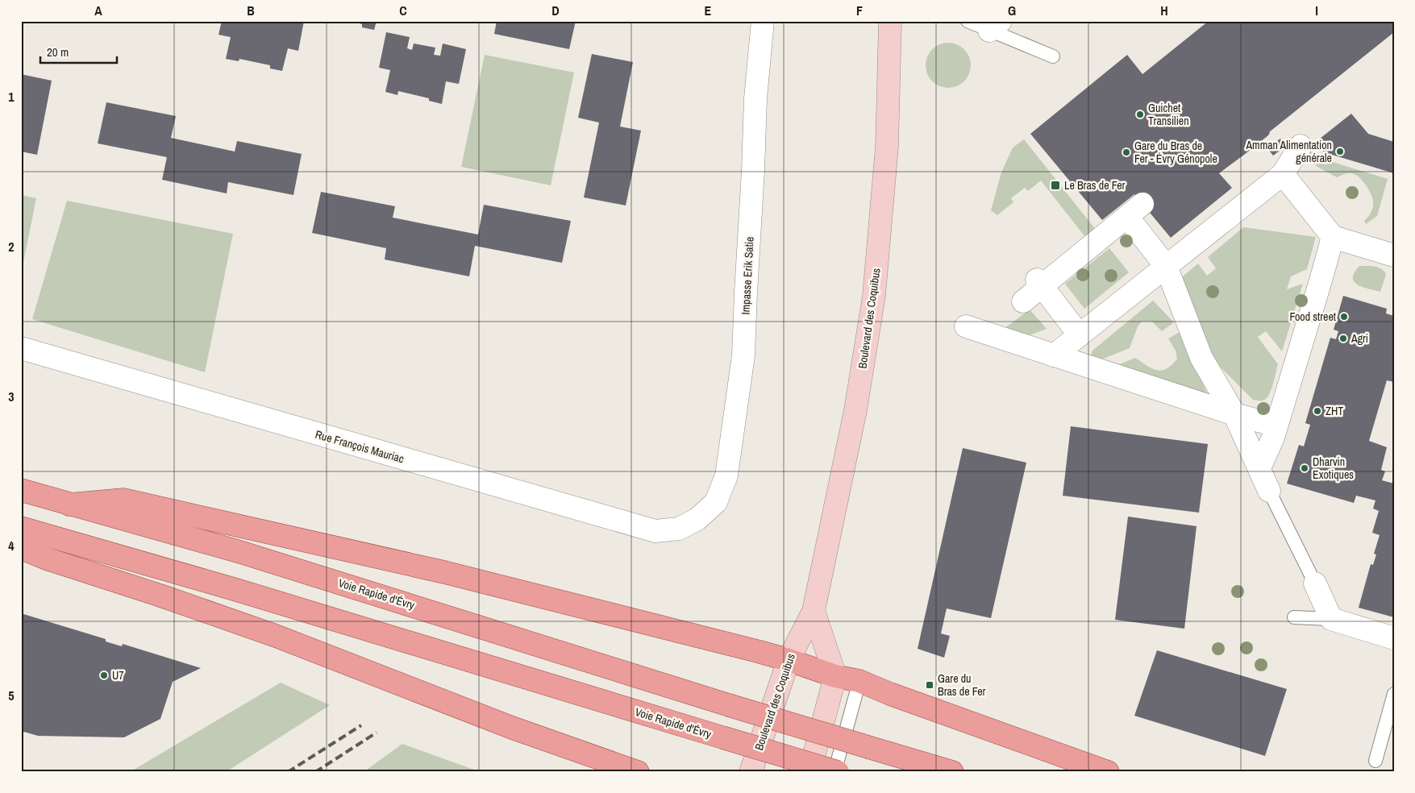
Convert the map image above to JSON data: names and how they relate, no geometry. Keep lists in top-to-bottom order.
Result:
{
  "streets": {
    "main road": ["Boulevard des Coquibus", "Voie Rapide d'Évry"],
    "street": ["Impasse Erik Satie", "Rue François Mauriac"]
  },
  "crossings": [
    ["Impasse Erik Satie", "Rue François Mauriac"]
  ],
  "places": {
    "other": [
      "Guichet Transilien",
      "Amman Alimentation générale",
      "Gare du Bras de Fer - Évry Génopole",
      "Food street",
      "Agri",
      "ZHT",
      "Dharvin Exotiques",
      "U7"
    ],
    "transit": ["Le Bras de Fer", "Gare du Bras de Fer"]
  },
  "scale_bar": "20 m",
  "grid": {
    "columns": [
      "A",
      "B",
      "C",
      "D",
      "E",
      "F",
      "G",
      "H",
      "I"
    ],
    "rows": [
      "1",
      "2",
      "3",
      "4",
      "5"
    ]
  }
}
